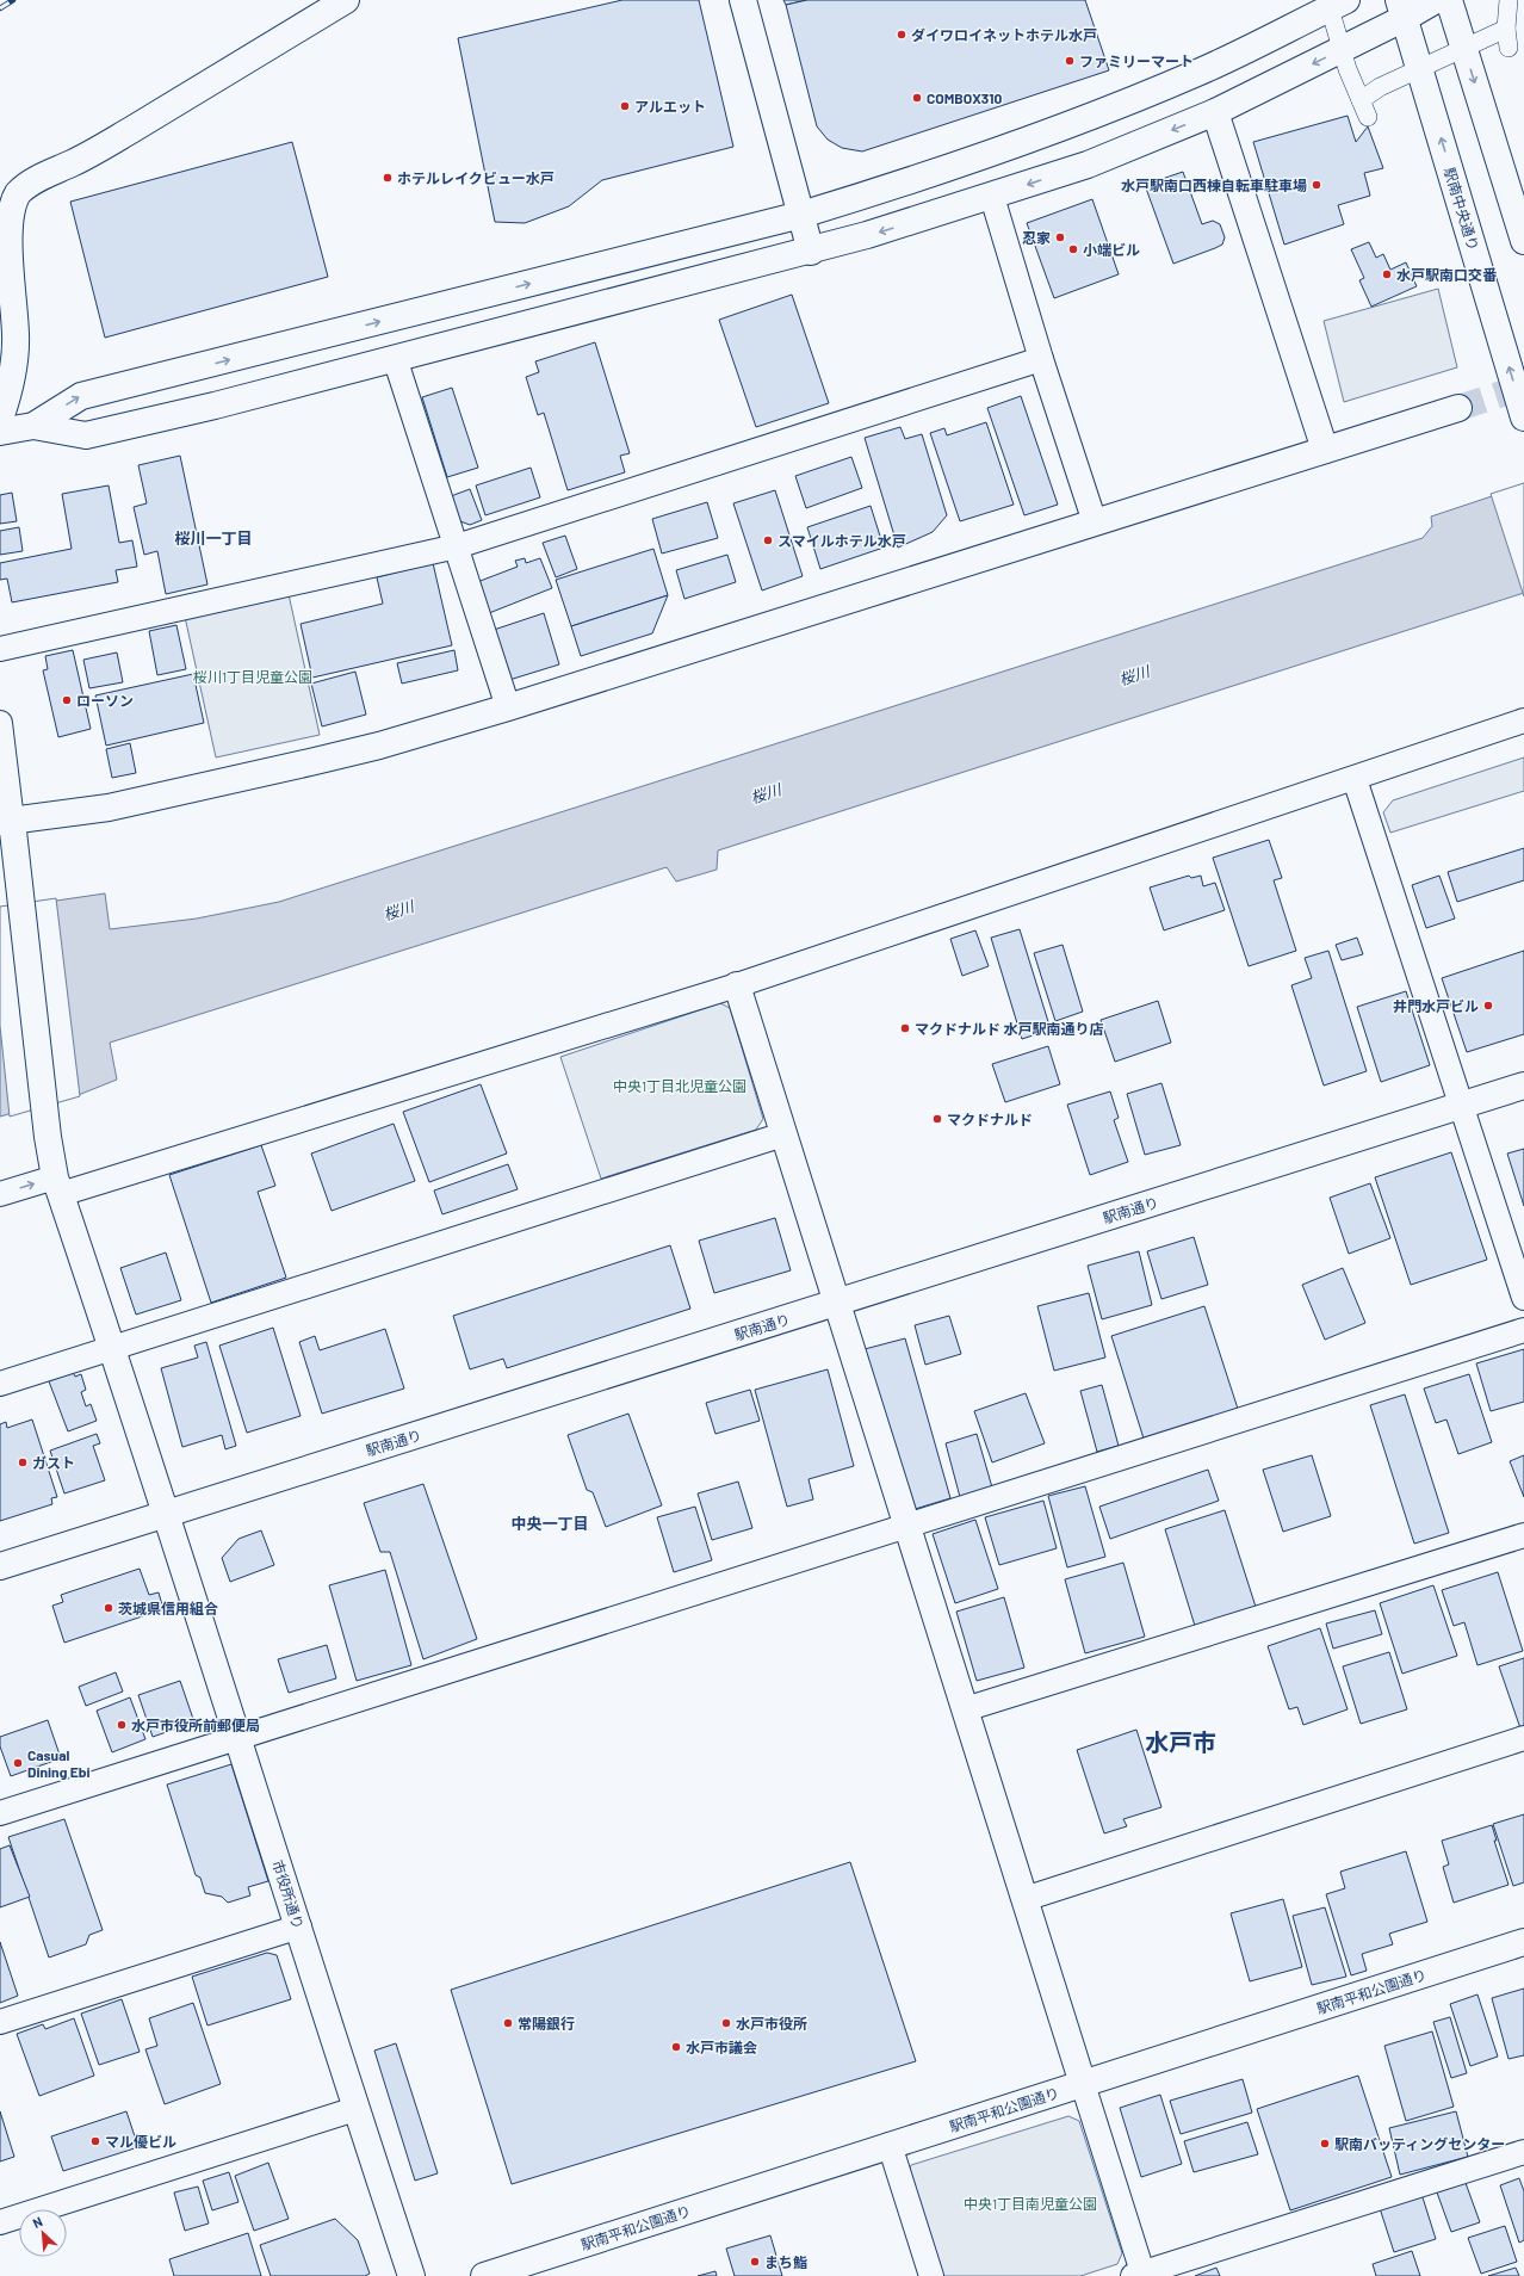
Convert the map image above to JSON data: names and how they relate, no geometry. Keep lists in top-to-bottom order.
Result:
{
  "streets": {
    "street": [
      "駅南中央通り",
      "駅南通り",
      "市役所通り",
      "駅南平和公園通り"
    ]
  },
  "crossings": [
    ["駅南通り", "市役所通り"]
  ],
  "districts": ["桜川一丁目", "中央一丁目", "水戸市"],
  "water": ["桜川"],
  "parks": ["桜川1丁目児童公園", "中央1丁目北児童公園", "中央1丁目南児童公園"],
  "places": [
    "ダイワロイネットホテル水戸",
    "ファミリーマート",
    "COMBOX310",
    "アルエット",
    "ホテルレイクビュー水戸",
    "水戸駅南口西棟自転車駐車場",
    "忍家",
    "小端ビル",
    "水戸駅南口交番",
    "スマイルホテル水戸",
    "ローソン",
    "井門水戸ビル",
    "マクドナルド 水戸駅南通り店",
    "マクドナルド",
    "ガスト",
    "茨城県信用組合",
    "水戸市役所前郵便局",
    "Casual Dining Ebi",
    "常陽銀行",
    "水戸市役所",
    "水戸市議会",
    "マル優ビル",
    "駅南バッティングセンター",
    "まち鮨"
  ],
  "north": "top left"
}
